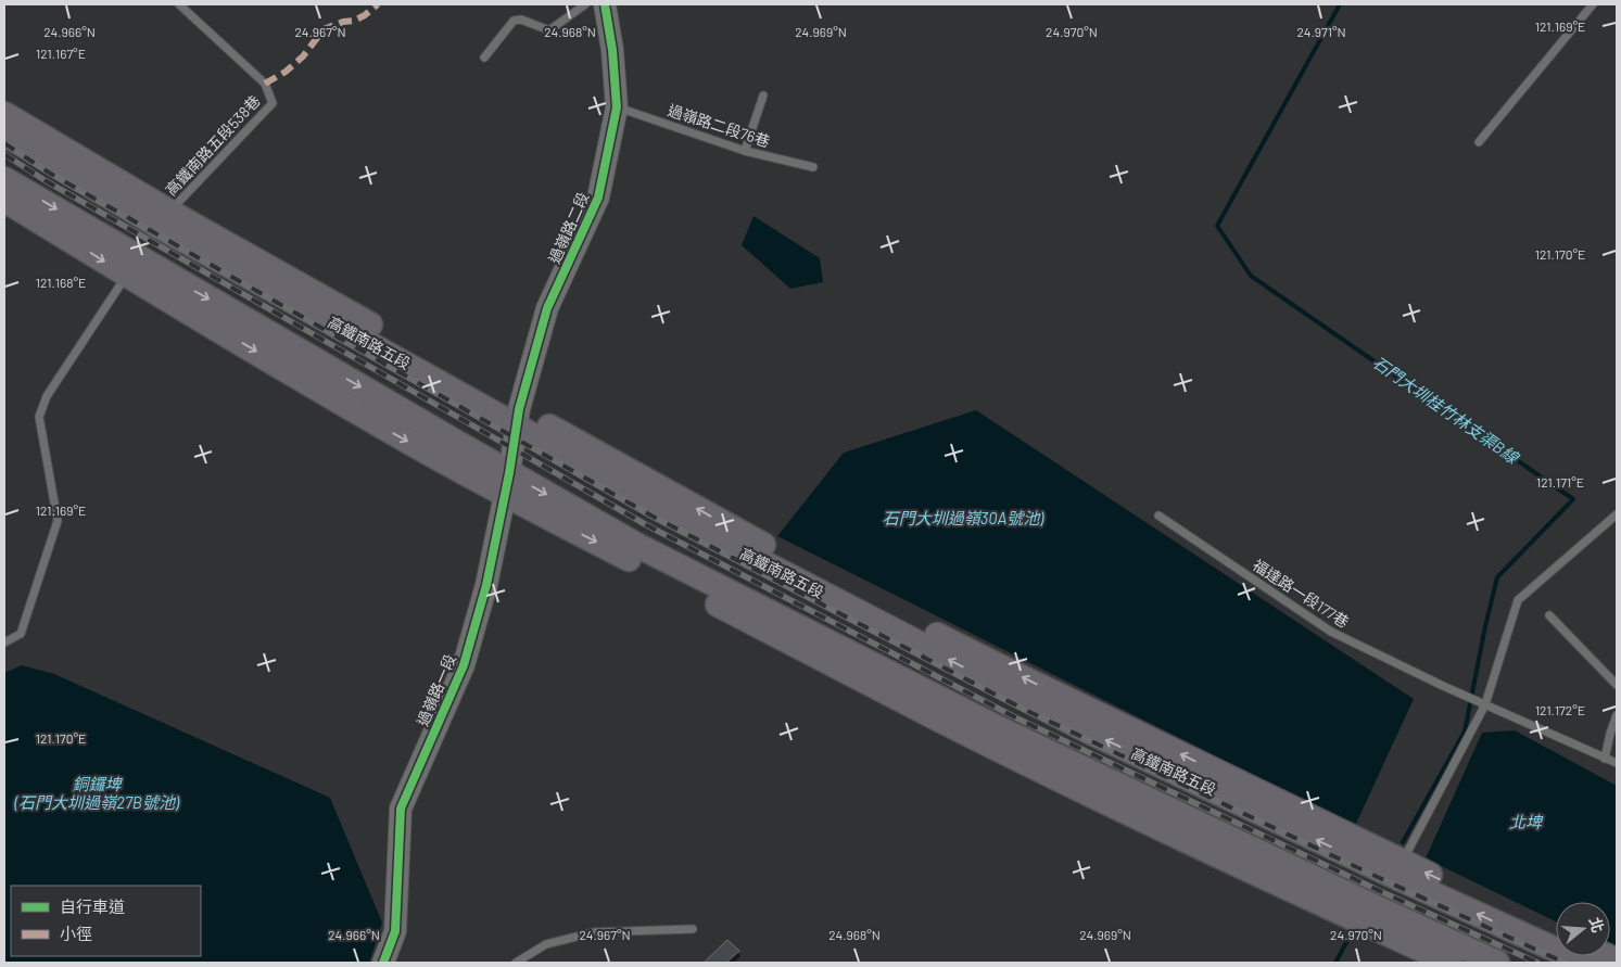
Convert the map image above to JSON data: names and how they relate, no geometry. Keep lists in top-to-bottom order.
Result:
{
  "streets": {
    "main road": ["高鐵南路五段"],
    "street": ["過嶺路二段", "過嶺路一段"],
    "lane": ["過嶺路二段76巷", "高鐵南路五段538巷", "福達路一段177巷"]
  },
  "crossings": [
    ["過嶺路二段76巷", "過嶺路二段"],
    ["高鐵南路五段538巷", "高鐵南路五段"],
    ["過嶺路二段", "高鐵南路五段"],
    ["過嶺路二段", "過嶺路一段"],
    ["高鐵南路五段", "過嶺路一段"]
  ],
  "water": [
    "石門大圳桂竹林支渠B線",
    "石門大圳過嶺30A號池)",
    "銅鑼埤 (石門大圳過嶺27B號池)",
    "北埤"
  ],
  "legend": ["自行車道", "小徑"],
  "north": "right",
  "coordinates": [
    "121.169°E",
    "24.966°N",
    "24.967°N",
    "24.968°N",
    "24.969°N",
    "24.970°N",
    "24.971°N",
    "121.167°E",
    "121.170°E",
    "121.168°E",
    "121.171°E",
    "121.172°E"
  ]
}
